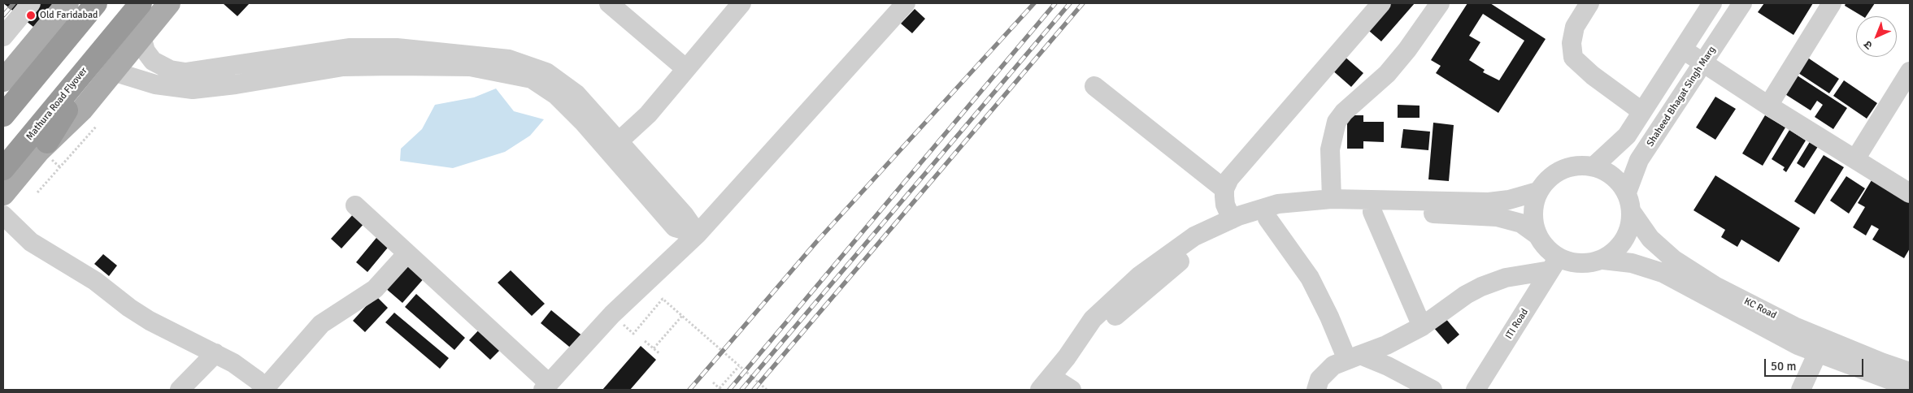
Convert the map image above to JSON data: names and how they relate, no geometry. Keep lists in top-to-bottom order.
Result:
{
  "streets": {
    "highway": ["Mathura Road Flyover"],
    "street": ["Shaheed Bhagat Singh Marg", "KC Road", "ITI Road"]
  },
  "crossings": [
    ["Shaheed Bhagat Singh Marg", "KC Road"],
    ["Shaheed Bhagat Singh Marg", "ITI Road"],
    ["KC Road", "ITI Road"]
  ],
  "places": ["Old Faridabad"],
  "scale_bar": "50 m",
  "north": "bottom left"
}
